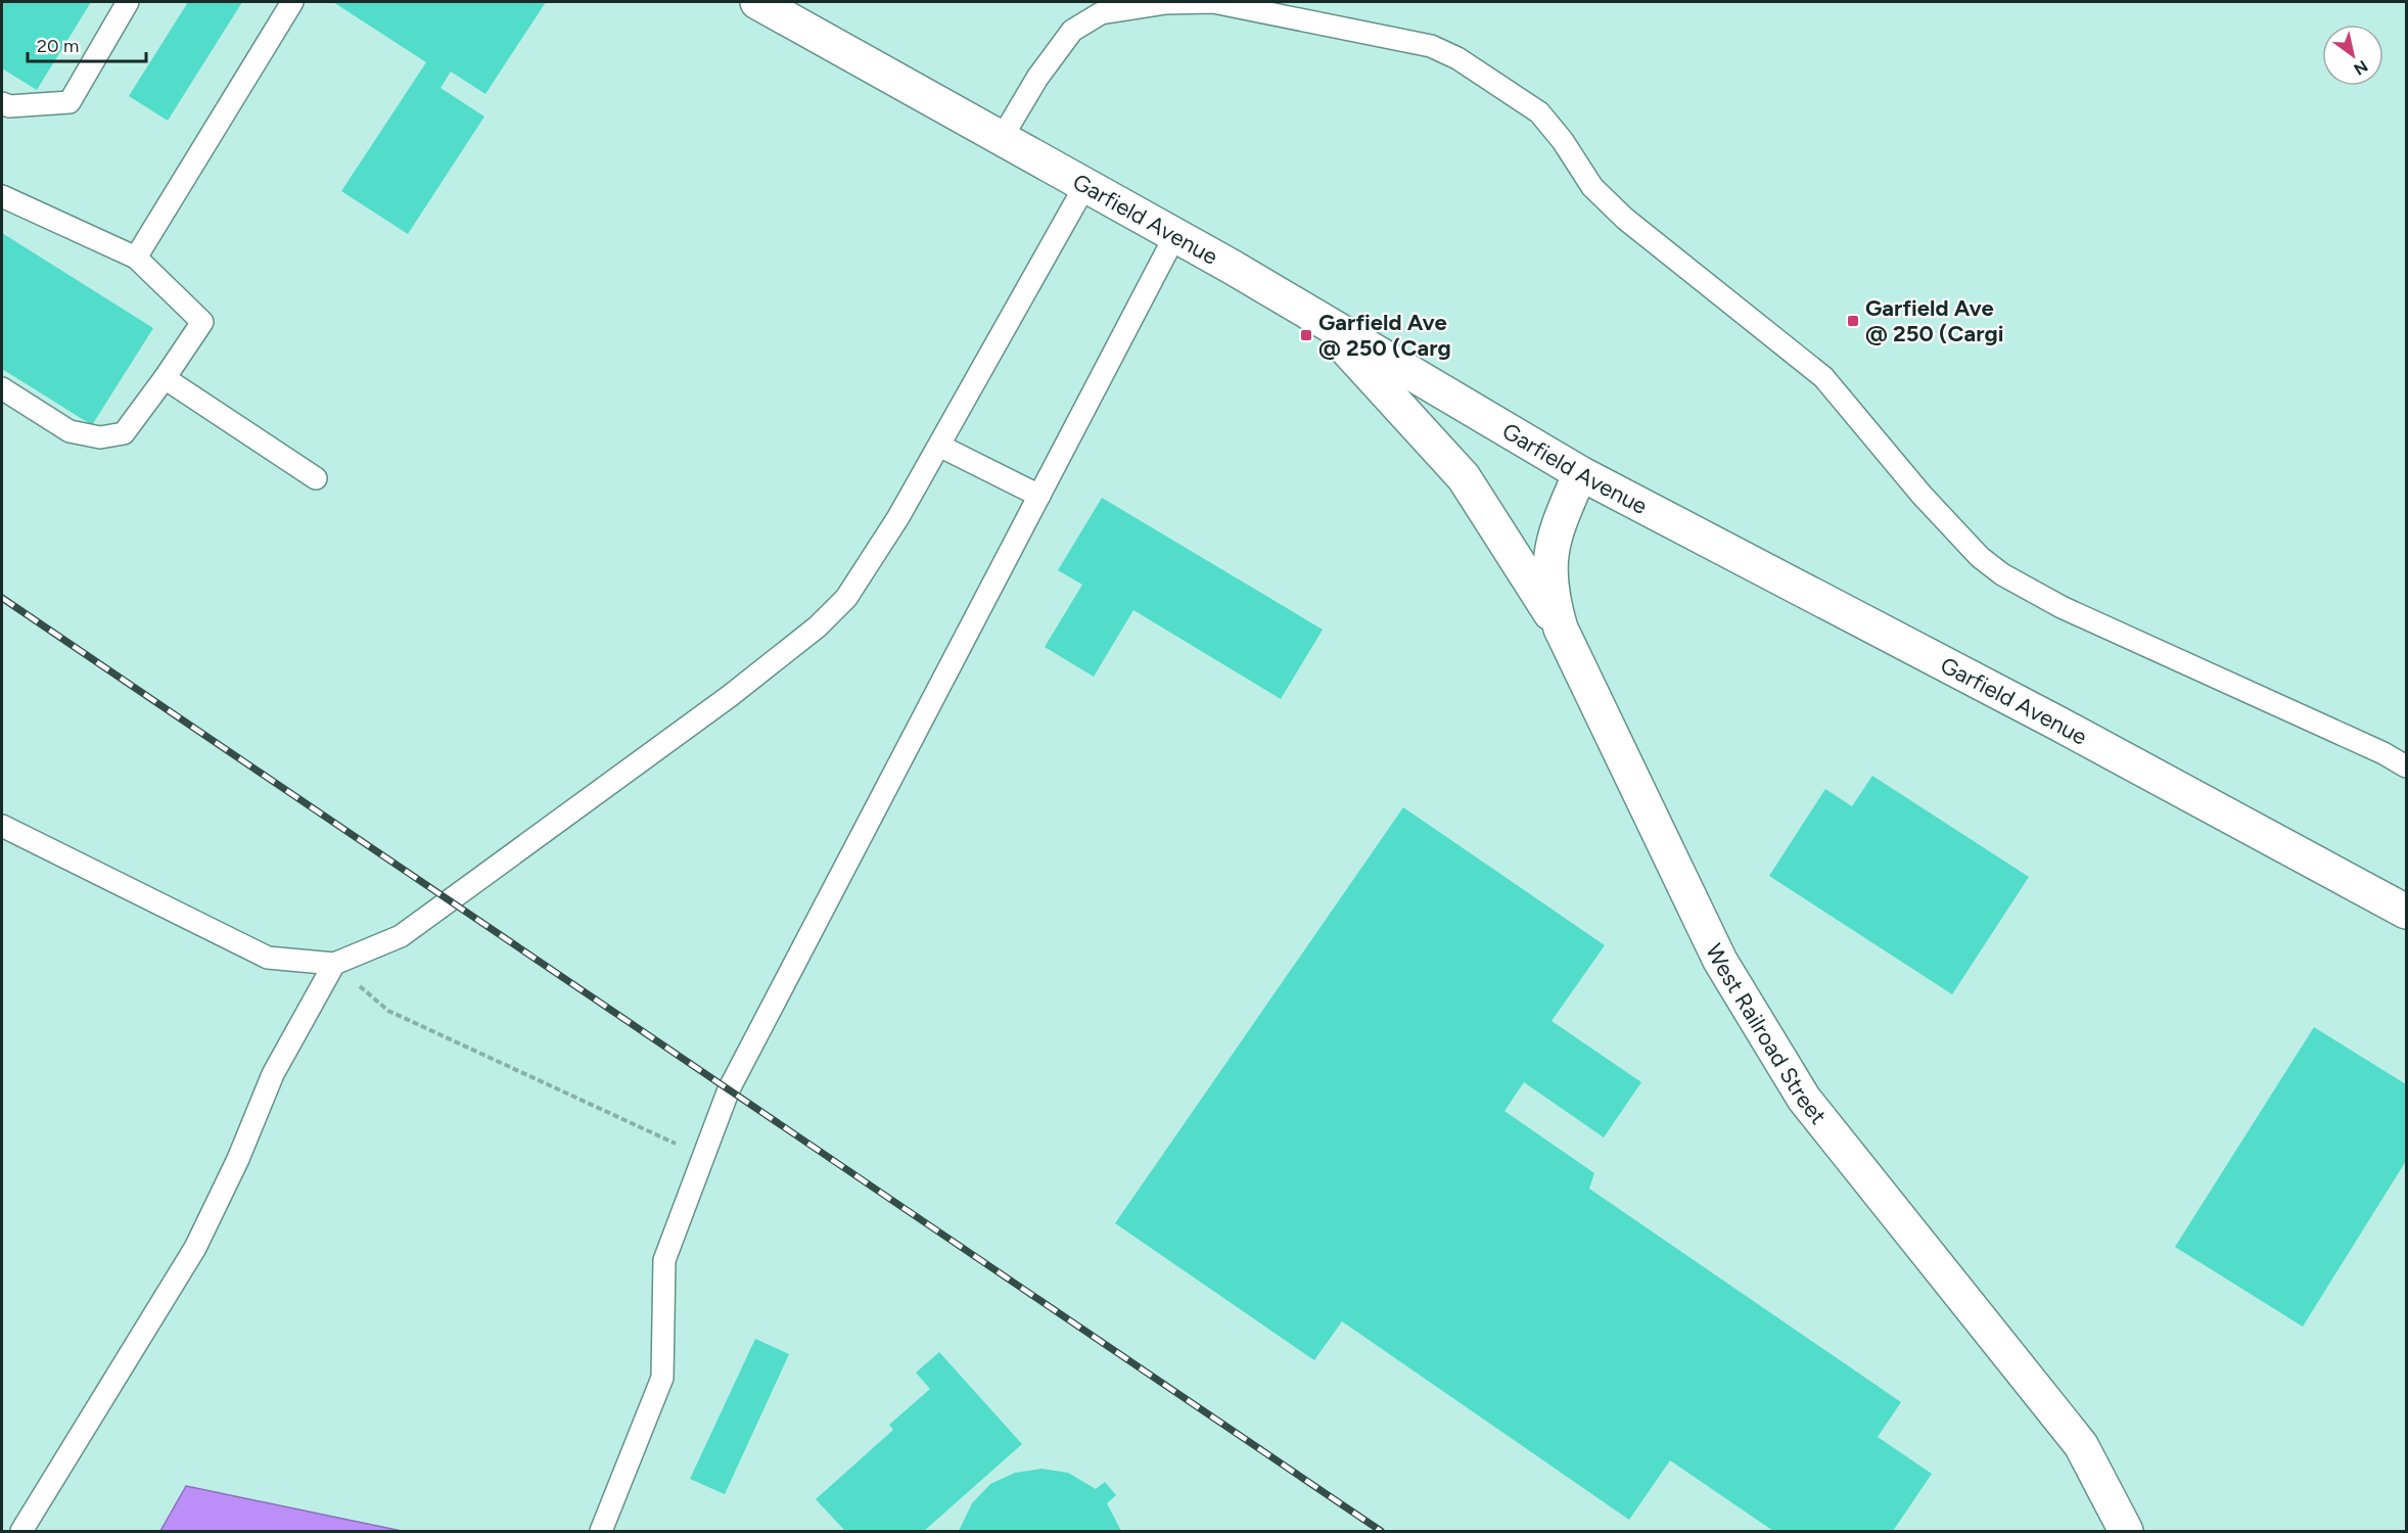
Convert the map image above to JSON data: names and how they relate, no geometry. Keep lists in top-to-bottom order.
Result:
{
  "streets": {
    "street": ["Garfield Avenue", "West Railroad Street"]
  },
  "crossings": [
    ["Garfield Avenue", "West Railroad Street"]
  ],
  "places": {
    "transit": ["Garfield Ave @ 250 (Cargi", "Garfield Ave @ 250 (Carg"]
  },
  "scale_bar": "20 m",
  "north": "bottom right"
}
